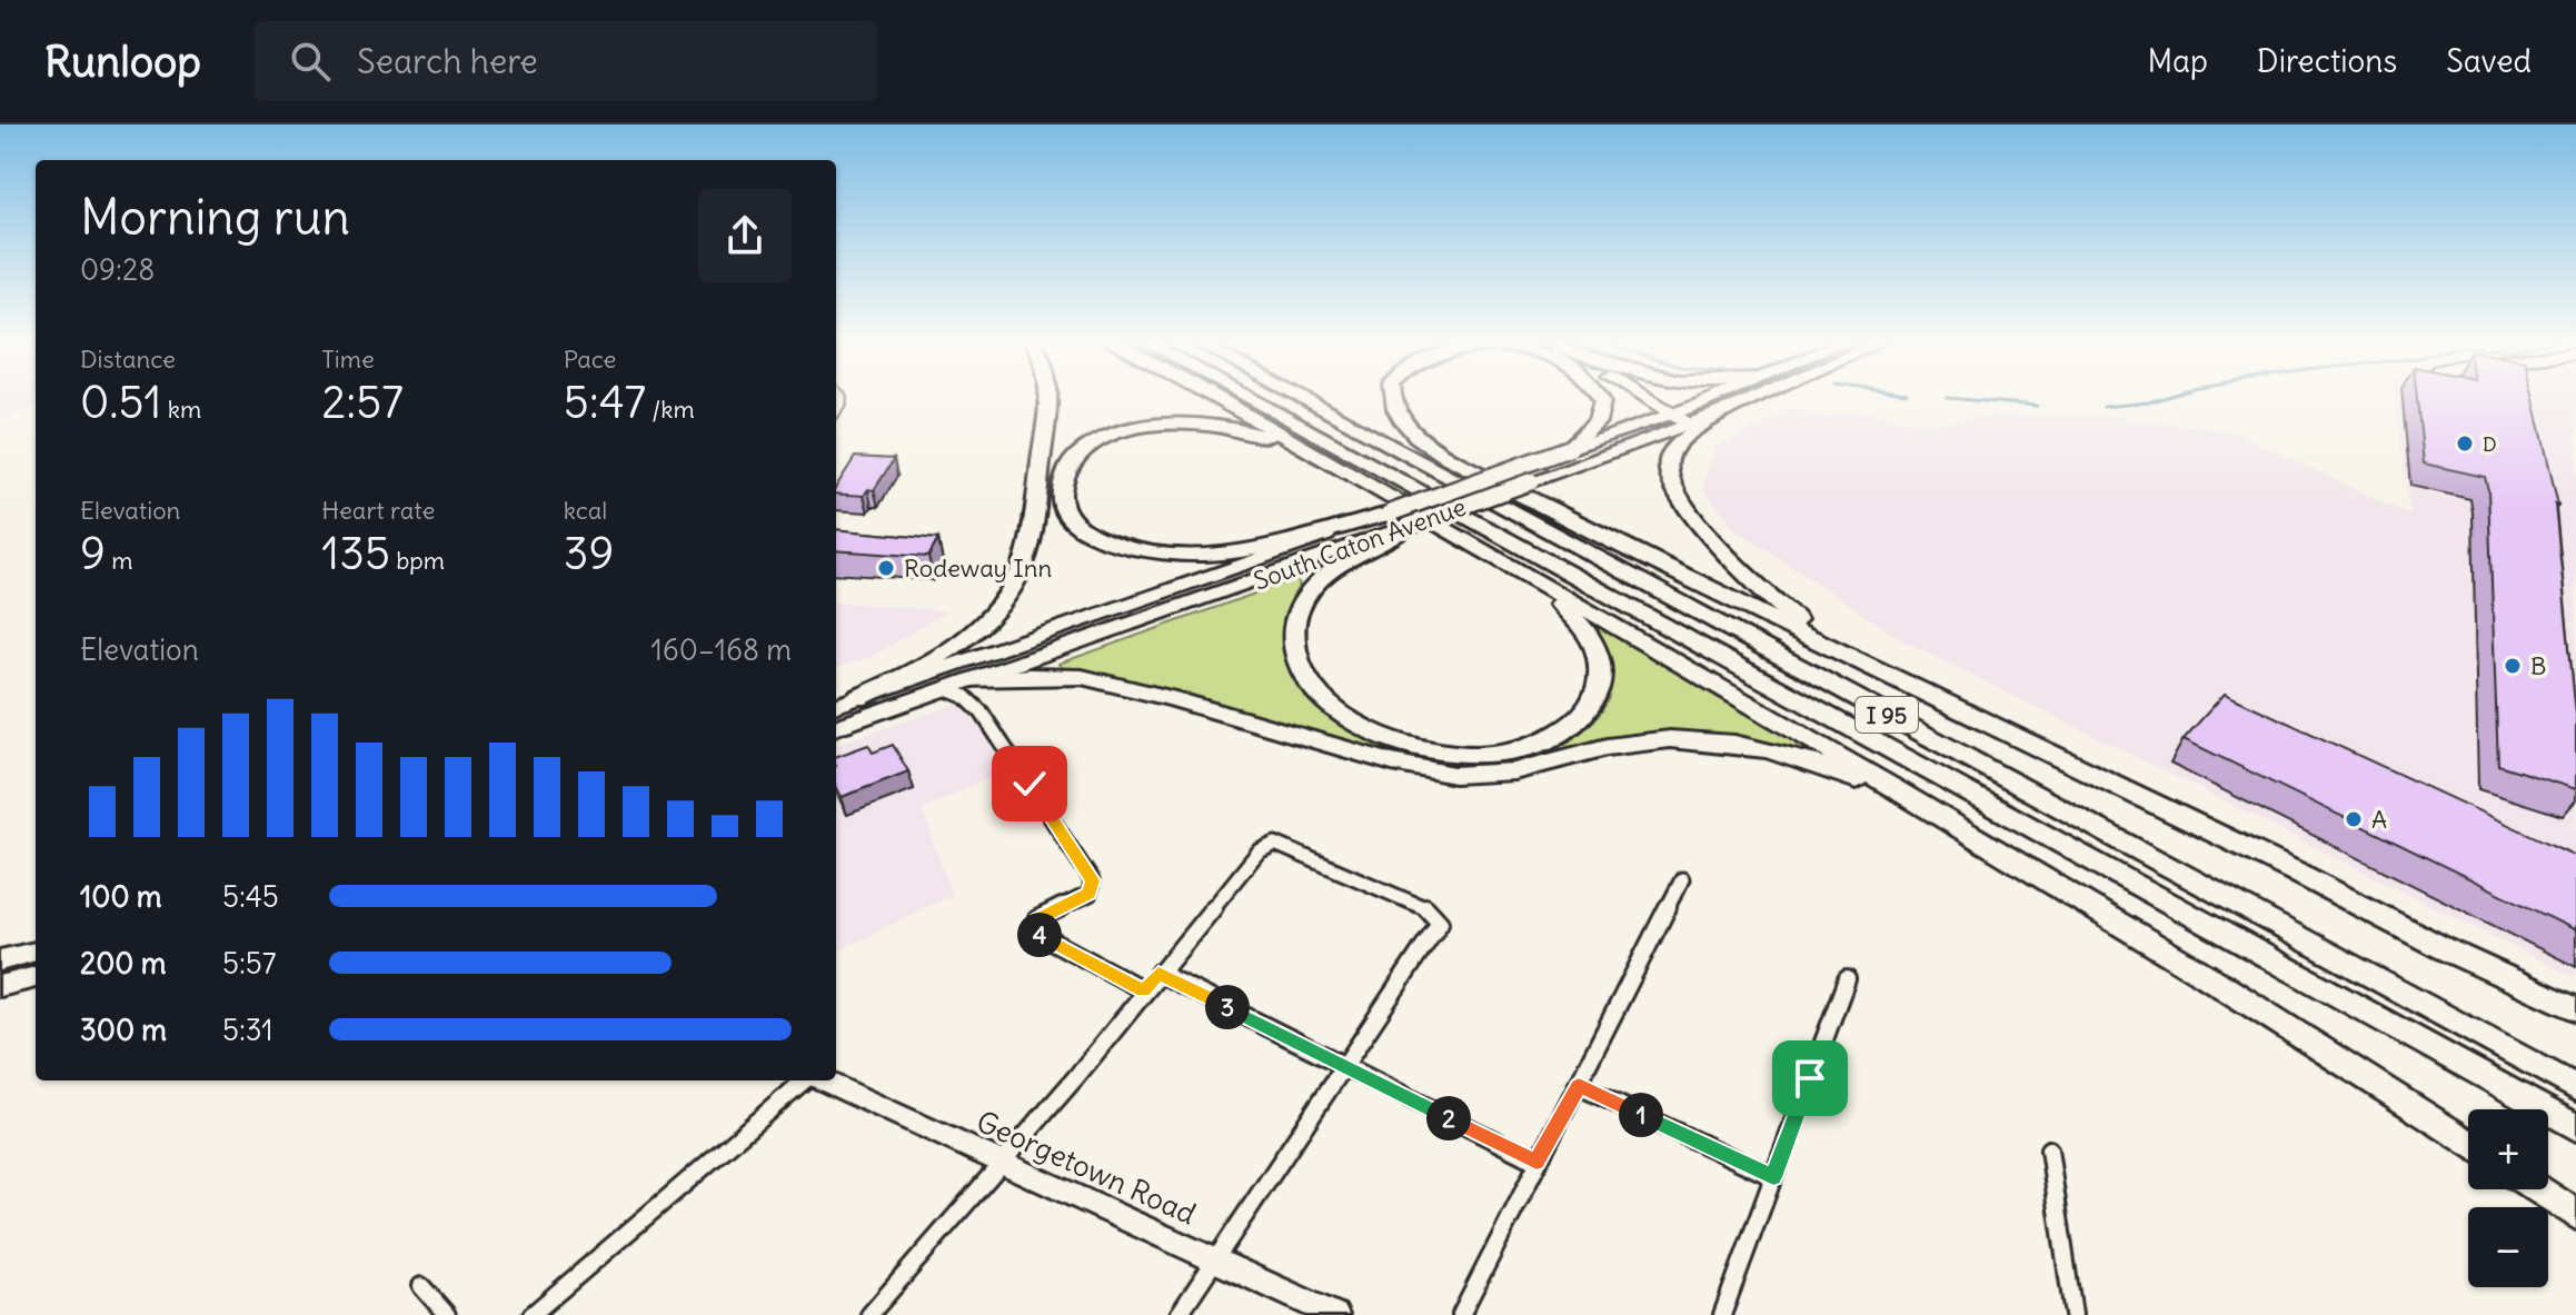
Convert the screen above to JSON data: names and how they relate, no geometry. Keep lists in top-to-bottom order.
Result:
{
  "streets": {
    "highway": ["I 95"],
    "main road": ["South Caton Avenue"],
    "street": ["Georgetown Road"]
  },
  "places": [
    "D",
    "Rodeway Inn",
    "B",
    "A"
  ],
  "page": {
    "header": "Runloop",
    "search": "Search here",
    "nav": ["Map", "Directions", "Saved"],
    "heading": ["Morning run", "09:28"],
    "stats": [
      ["Distance", "0.51 km"],
      ["Time", "2:57"],
      ["Pace", "5:47 /km"],
      ["Elevation", "9 m"],
      ["Heart rate", "135 bpm"],
      ["kcal", "39"]
    ],
    "chart": ["Elevation", "160–168 m"],
    "list": [
      {
        "name": "100 m",
        "note": "5:45"
      },
      {
        "name": "200 m",
        "note": "5:57"
      },
      {
        "name": "300 m",
        "note": "5:31"
      }
    ],
    "pins": [
      "4",
      "3",
      "1",
      "2"
    ],
    "map_buttons": ["+", "−"]
  }
}
